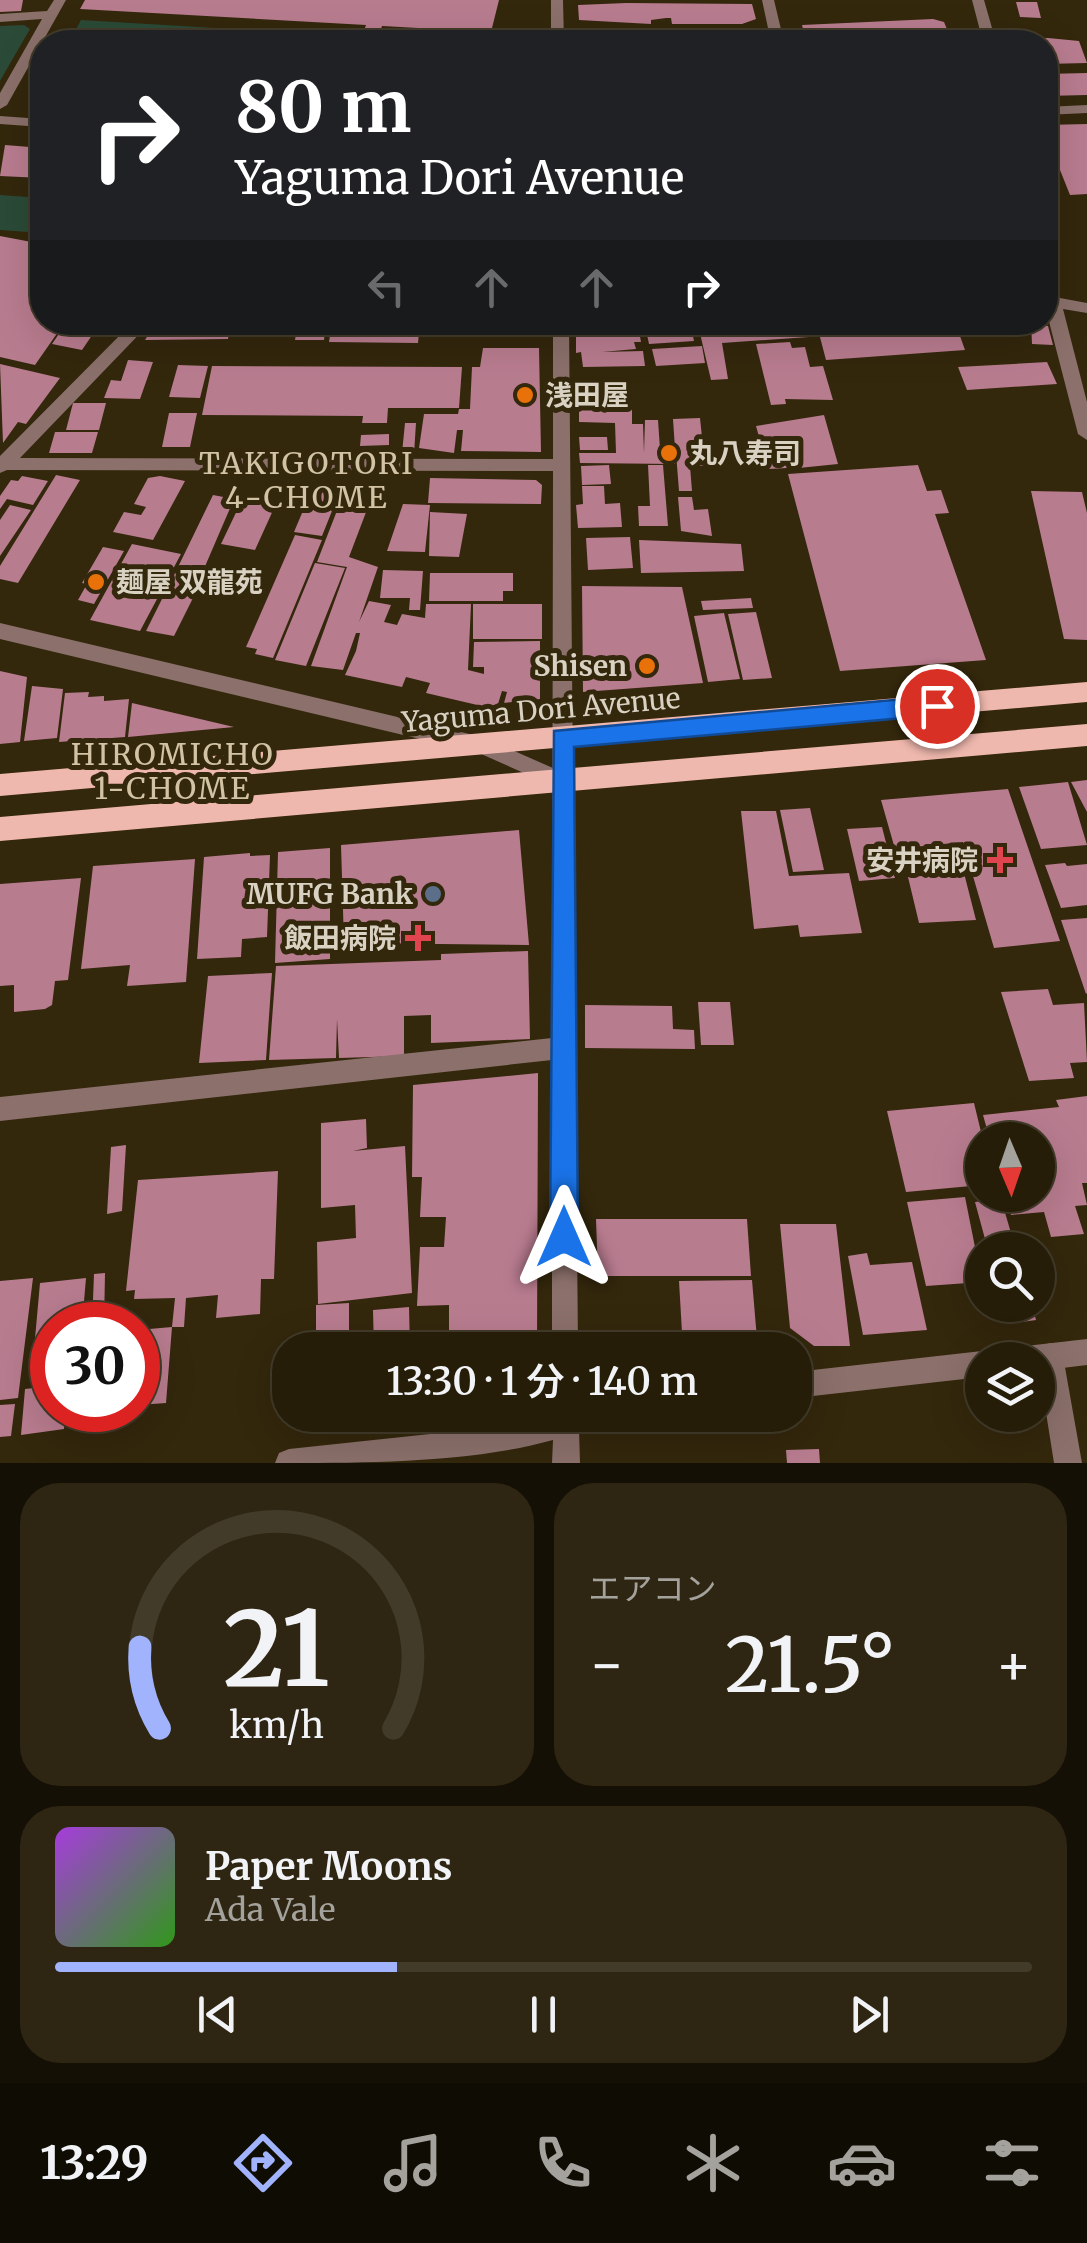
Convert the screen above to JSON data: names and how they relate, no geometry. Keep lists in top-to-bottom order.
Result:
{
  "streets": {
    "main road": ["Yaguma Dori Avenue"]
  },
  "districts": ["TAKIGOTORI 4-CHOME", "HIROMICHO 1-CHOME"],
  "places": {
    "other": [
      "浅田屋",
      "丸八寿司",
      "麺屋 双龍苑",
      "Shisen",
      "MUFG Bank"
    ],
    "health": ["安井病院", "飯田病院"]
  },
  "north": "bottom",
  "page": {
    "turn": ["80 m", "Yaguma Dori Avenue"],
    "limit": "30",
    "trip": "13:30 · 1 分 · 140 m",
    "tile": "エアコン",
    "heat": ["−", "21.5°", "+"],
    "song": ["Paper Moons", "Ada Vale"],
    "tabs": "13:29",
    "gauge": ["21", "km/h"]
  }
}
